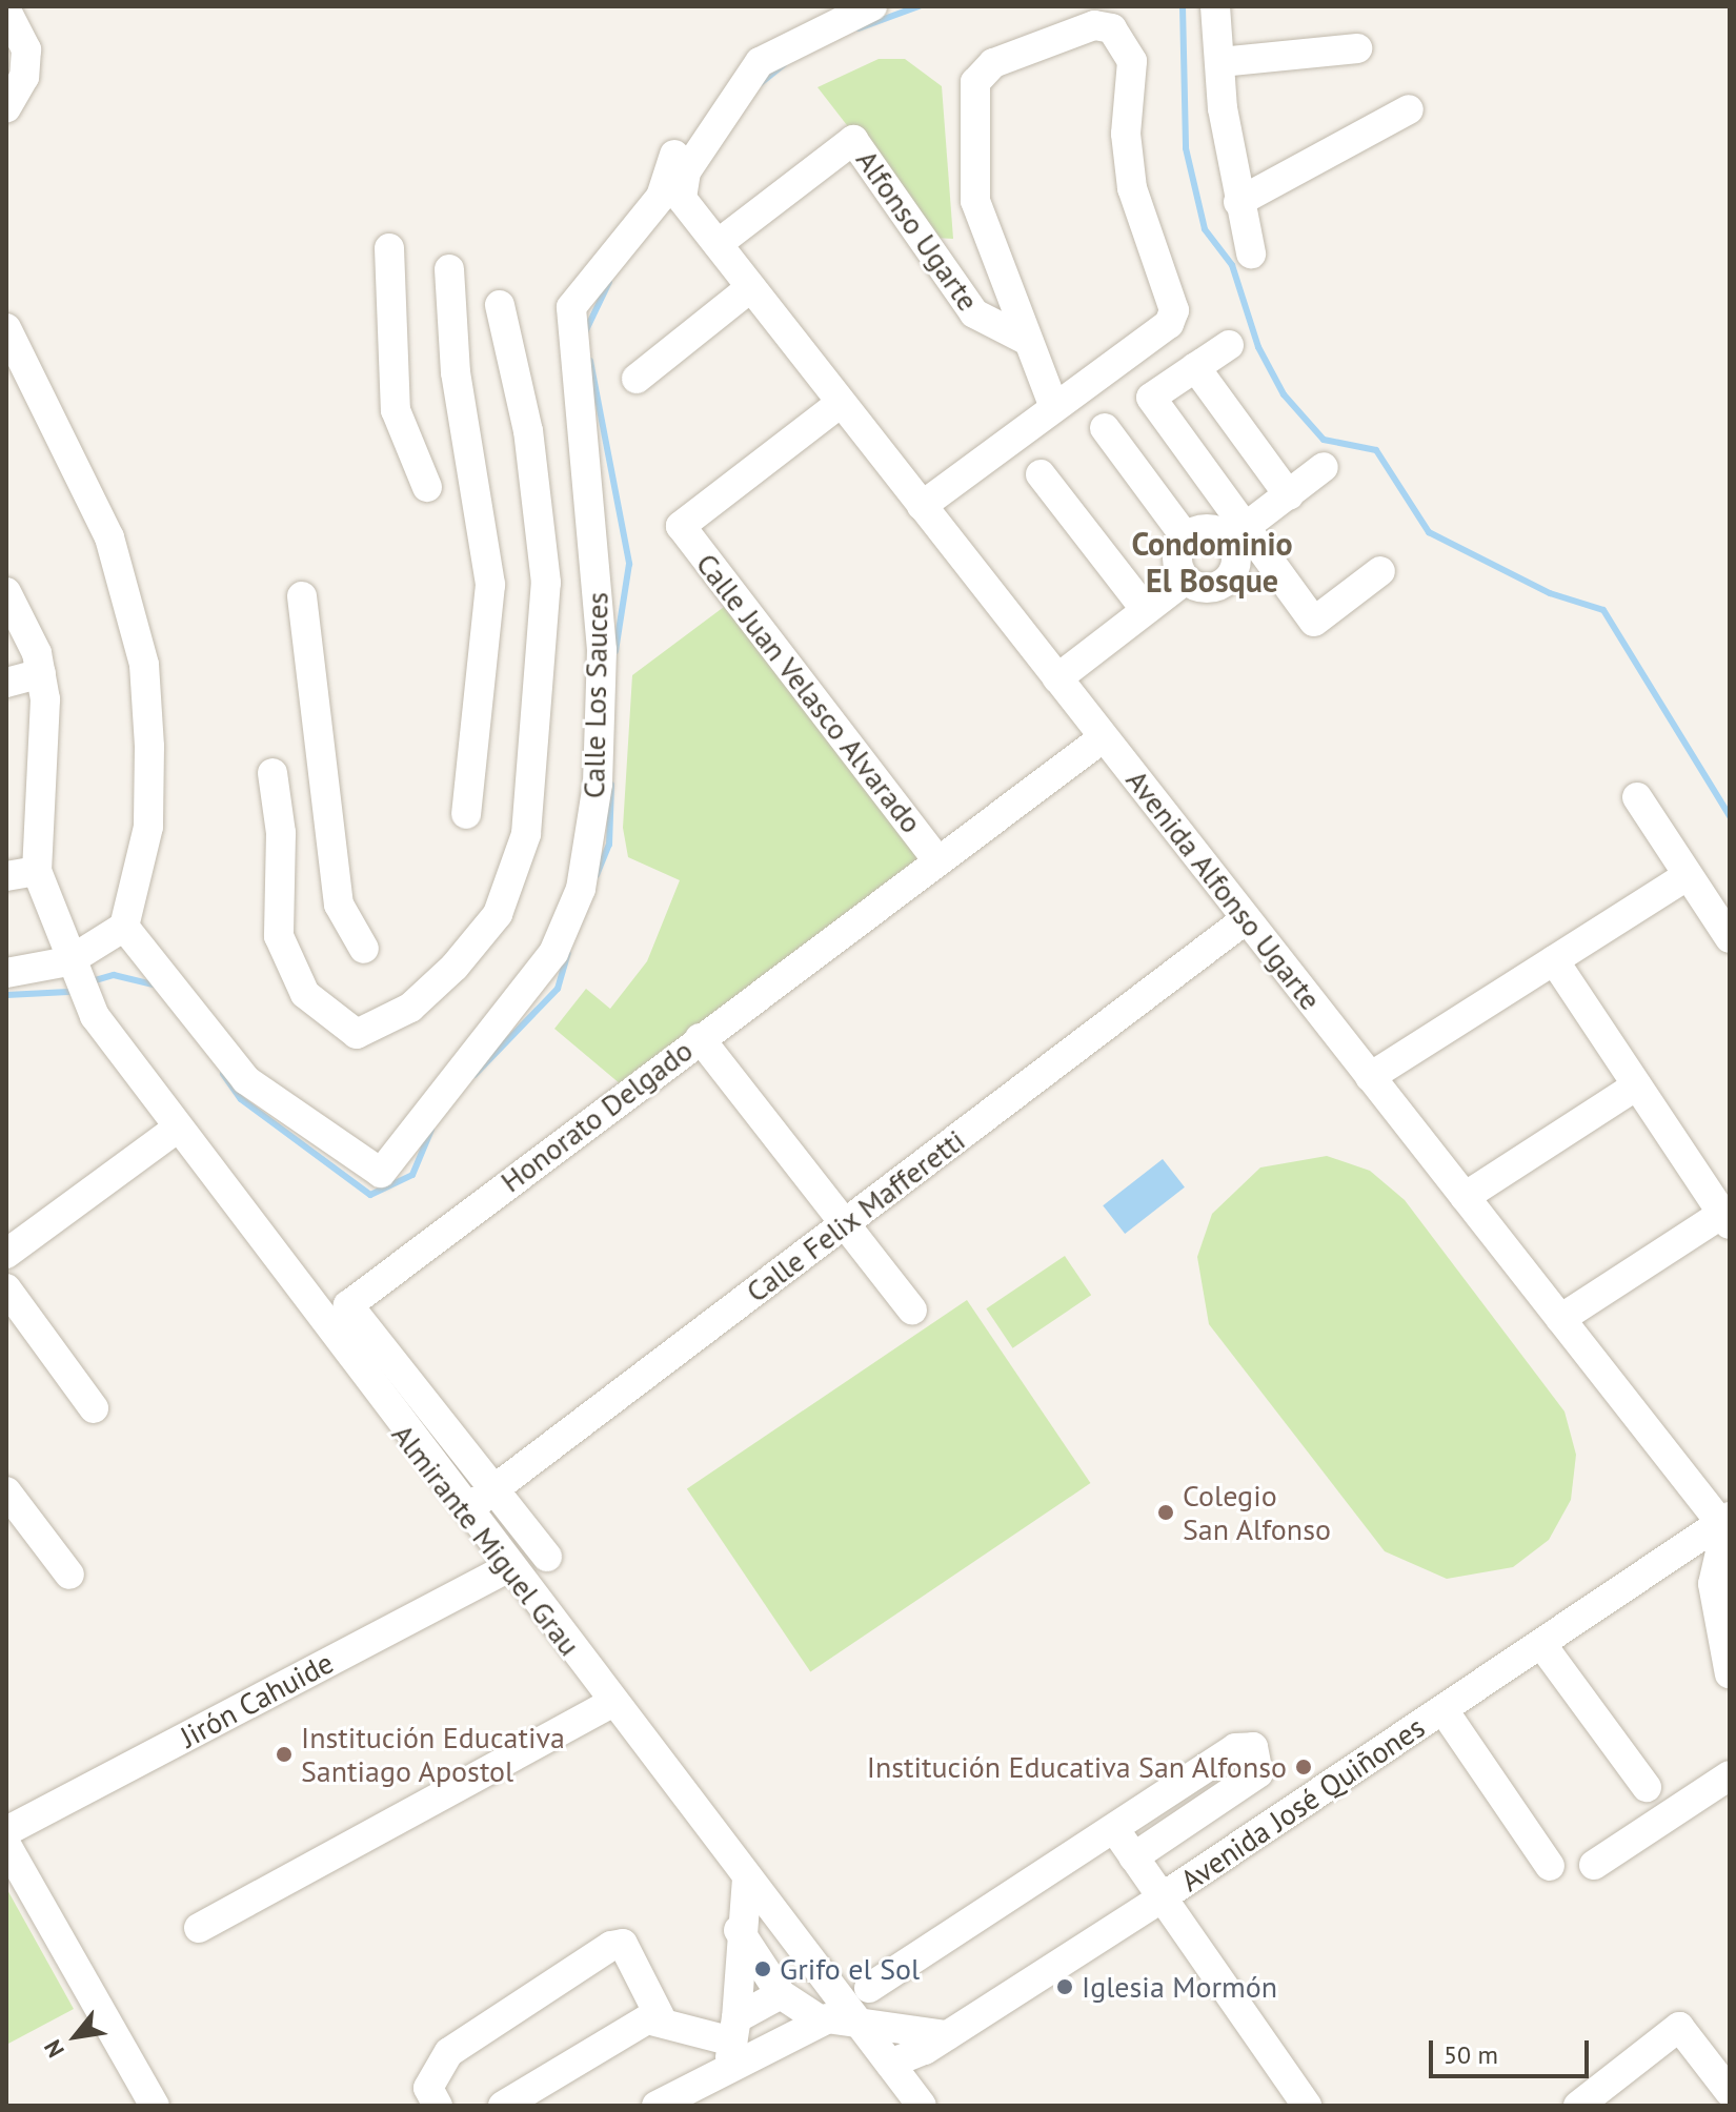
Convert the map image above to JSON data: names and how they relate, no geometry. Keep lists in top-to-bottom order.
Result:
{
  "streets": {
    "street": [
      "Alfonso Ugarte",
      "Calle Juan Velasco Alvarado",
      "Calle Los Sauces",
      "Avenida Alfonso Ugarte",
      "Honorato Delgado",
      "Calle Felix Mafferetti",
      "Almirante Miguel Grau",
      "Jirón Cahuide",
      "Avenida José Quiñones"
    ]
  },
  "crossings": [
    ["Alfonso Ugarte", "Avenida Alfonso Ugarte"],
    ["Calle Juan Velasco Alvarado", "Avenida Alfonso Ugarte"],
    ["Calle Juan Velasco Alvarado", "Honorato Delgado"],
    ["Calle Los Sauces", "Avenida Alfonso Ugarte"],
    ["Avenida Alfonso Ugarte", "Honorato Delgado"],
    ["Avenida Alfonso Ugarte", "Calle Felix Mafferetti"],
    ["Avenida Alfonso Ugarte", "Avenida José Quiñones"],
    ["Honorato Delgado", "Calle Felix Mafferetti"],
    ["Calle Felix Mafferetti", "Almirante Miguel Grau"],
    ["Almirante Miguel Grau", "Jirón Cahuide"],
    ["Almirante Miguel Grau", "Avenida José Quiñones"]
  ],
  "districts": ["Condominio El Bosque"],
  "places": [
    "Colegio San Alfonso",
    "Institución Educativa Santiago Apostol",
    "Institución Educativa San Alfonso",
    "Grifo el Sol",
    "Iglesia Mormón"
  ],
  "scale_bar": "50 m",
  "north": "bottom left"
}
